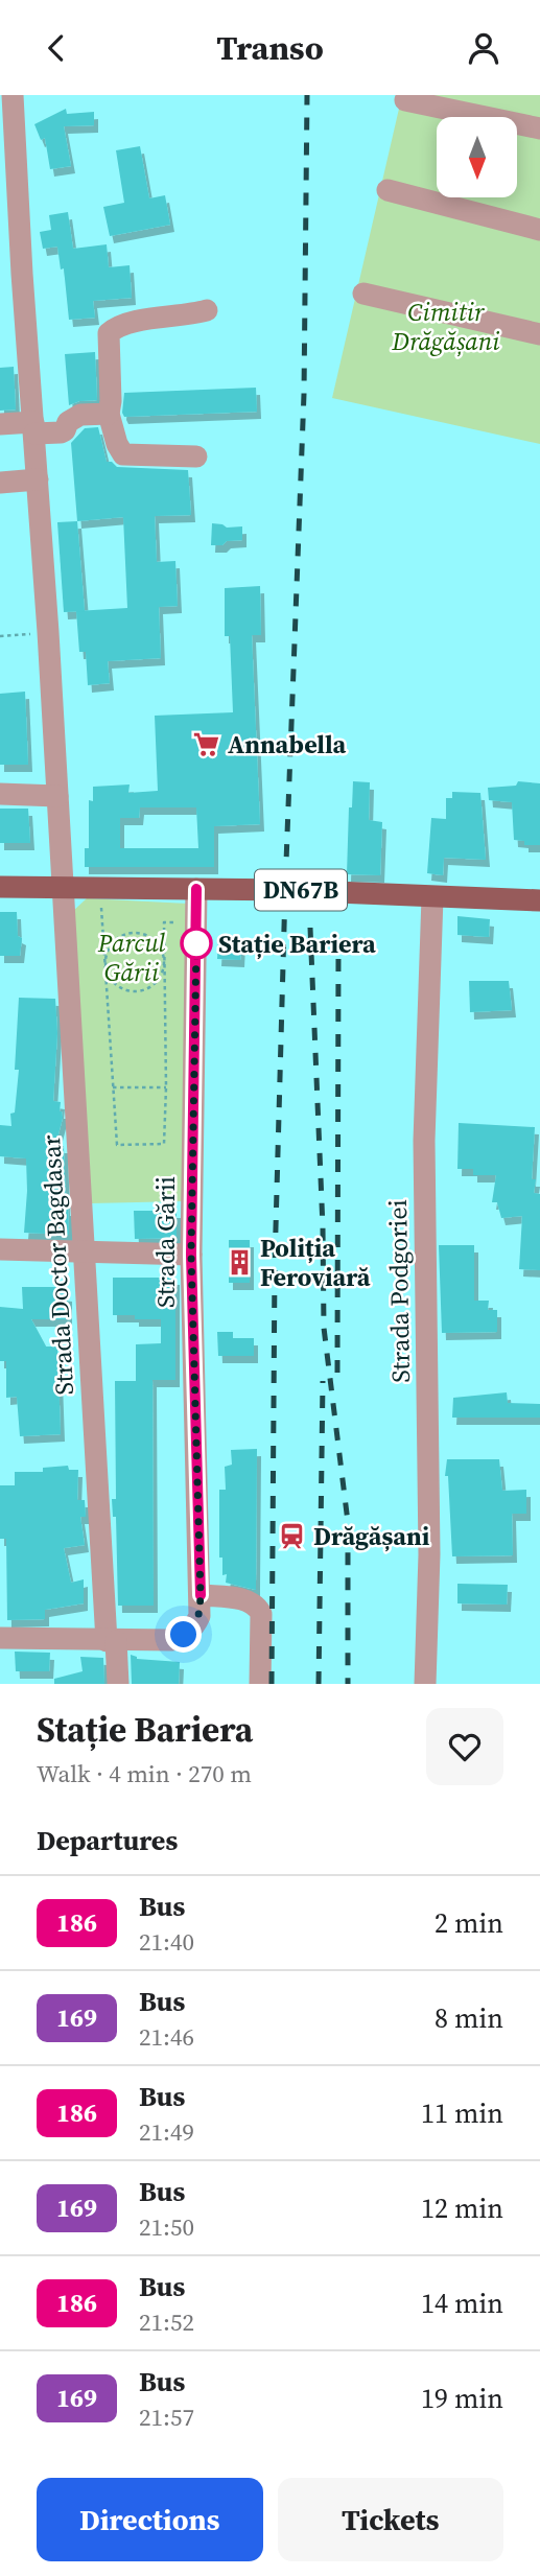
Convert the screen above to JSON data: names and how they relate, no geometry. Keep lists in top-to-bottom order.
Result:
{
  "streets": {
    "main road": ["DN67B"],
    "street": ["Strada Gării", "Strada Doctor Bagdasar", "Strada Podgoriei"]
  },
  "crossings": [
    ["DN67B", "Strada Gării"],
    ["DN67B", "Strada Doctor Bagdasar"],
    ["DN67B", "Strada Podgoriei"],
    ["Strada Gării", "Strada Doctor Bagdasar"]
  ],
  "parks": ["Cimitir Drăgășani", "Parcul Gării"],
  "places": {
    "supermarket": ["Annabella"],
    "other": ["Stație Bariera"],
    "building": ["Poliția Feroviară"],
    "station": ["Drăgășani"]
  },
  "lines": ["bus line 186"],
  "north": "bottom",
  "page": {
    "header": "Transo",
    "heading": [
      ["Stație Bariera", "Walk · 4 min · 270 m"],
      "Departures"
    ],
    "list": [
      {
        "mark": "186",
        "name": "Bus",
        "note": "21:40",
        "value": "2 min"
      },
      {
        "mark": "169",
        "name": "Bus",
        "note": "21:46",
        "value": "8 min"
      },
      {
        "mark": "186",
        "name": "Bus",
        "note": "21:49",
        "value": "11 min"
      },
      {
        "mark": "169",
        "name": "Bus",
        "note": "21:50",
        "value": "12 min"
      },
      {
        "mark": "186",
        "name": "Bus",
        "note": "21:52",
        "value": "14 min"
      },
      {
        "mark": "169",
        "name": "Bus",
        "note": "21:57",
        "value": "19 min"
      }
    ],
    "buttons": ["Directions", "Tickets"]
  }
}
